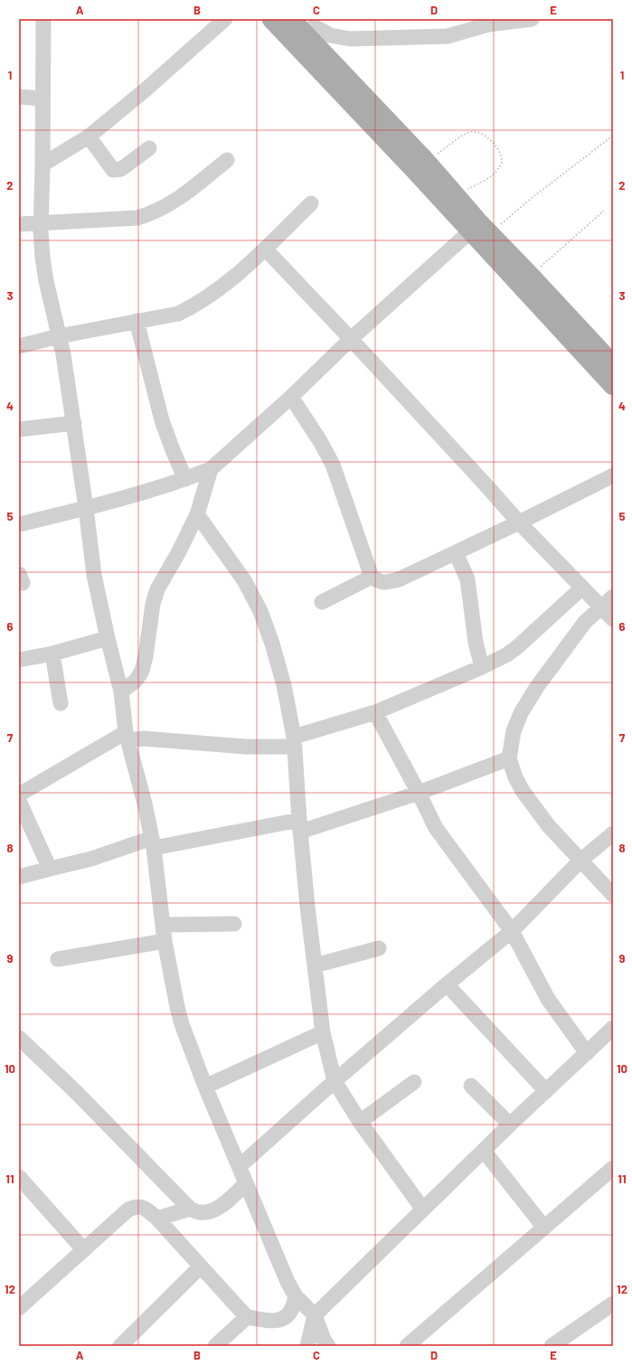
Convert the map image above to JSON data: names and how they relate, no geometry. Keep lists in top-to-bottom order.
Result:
{
  "grid": {
    "columns": [
      "A",
      "B",
      "C",
      "D",
      "E"
    ],
    "rows": [
      "1",
      "2",
      "3",
      "4",
      "5",
      "6",
      "7",
      "8",
      "9",
      "10",
      "11",
      "12"
    ]
  }
}
